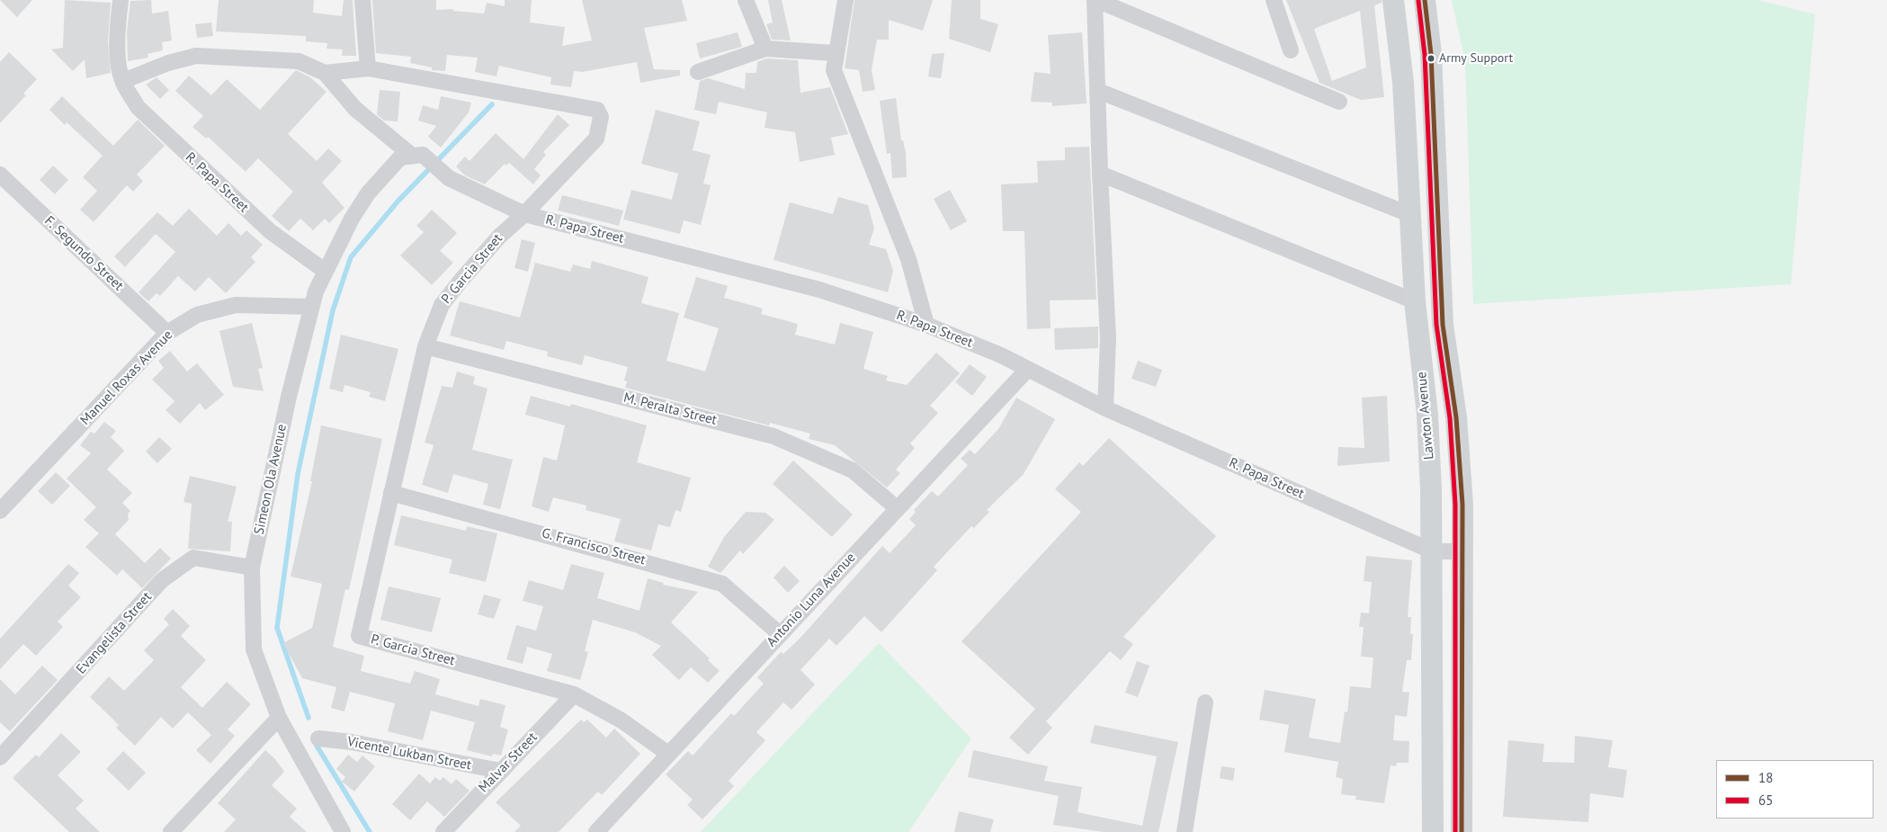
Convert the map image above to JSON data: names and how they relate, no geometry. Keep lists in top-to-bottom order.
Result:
{
  "streets": {
    "main road": ["Lawton Avenue"],
    "street": [
      "R. Papa Street",
      "F. Segundo Street",
      "P. Garcia Street",
      "Manuel Roxas Avenue",
      "M. Peralta Street",
      "Simeon Ola Avenue",
      "G. Francisco Street",
      "Antonio Luna Avenue",
      "Evangelista Street",
      "Vicente Lukban Street",
      "Malvar Street"
    ]
  },
  "crossings": [
    ["R. Papa Street", "P. Garcia Street"],
    ["R. Papa Street", "Lawton Avenue"],
    ["R. Papa Street", "Simeon Ola Avenue"],
    ["R. Papa Street", "Antonio Luna Avenue"],
    ["F. Segundo Street", "Manuel Roxas Avenue"],
    ["P. Garcia Street", "M. Peralta Street"],
    ["P. Garcia Street", "G. Francisco Street"],
    ["P. Garcia Street", "Antonio Luna Avenue"],
    ["P. Garcia Street", "Malvar Street"],
    ["Manuel Roxas Avenue", "Simeon Ola Avenue"],
    ["M. Peralta Street", "Antonio Luna Avenue"],
    ["Simeon Ola Avenue", "Evangelista Street"],
    ["G. Francisco Street", "Antonio Luna Avenue"],
    ["Vicente Lukban Street", "Malvar Street"]
  ],
  "places": ["Army Support"],
  "lines": ["transit line 18", "transit line 65"],
  "legend": ["18", "65"]
}
